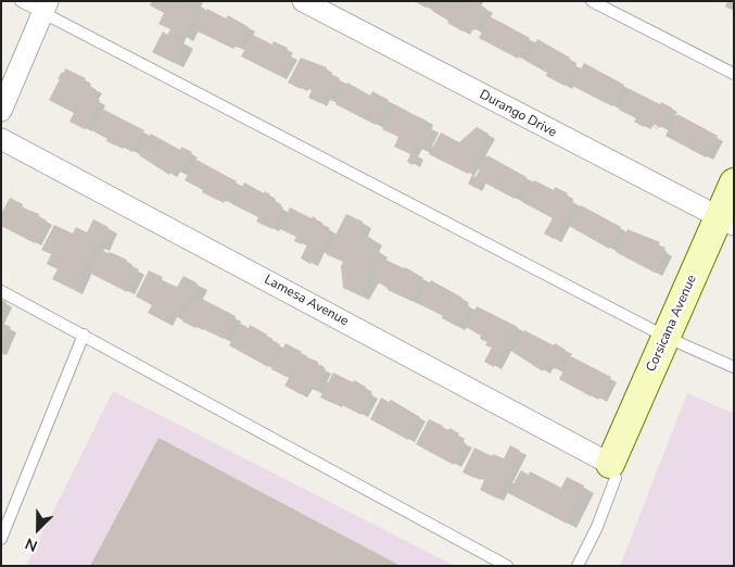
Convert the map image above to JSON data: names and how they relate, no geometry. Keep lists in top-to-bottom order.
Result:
{
  "streets": {
    "street": ["Durango Drive", "Lamesa Avenue", "Corsicana Avenue"]
  },
  "crossings": [
    ["Durango Drive", "Corsicana Avenue"],
    ["Lamesa Avenue", "Corsicana Avenue"]
  ],
  "north": "bottom left"
}
